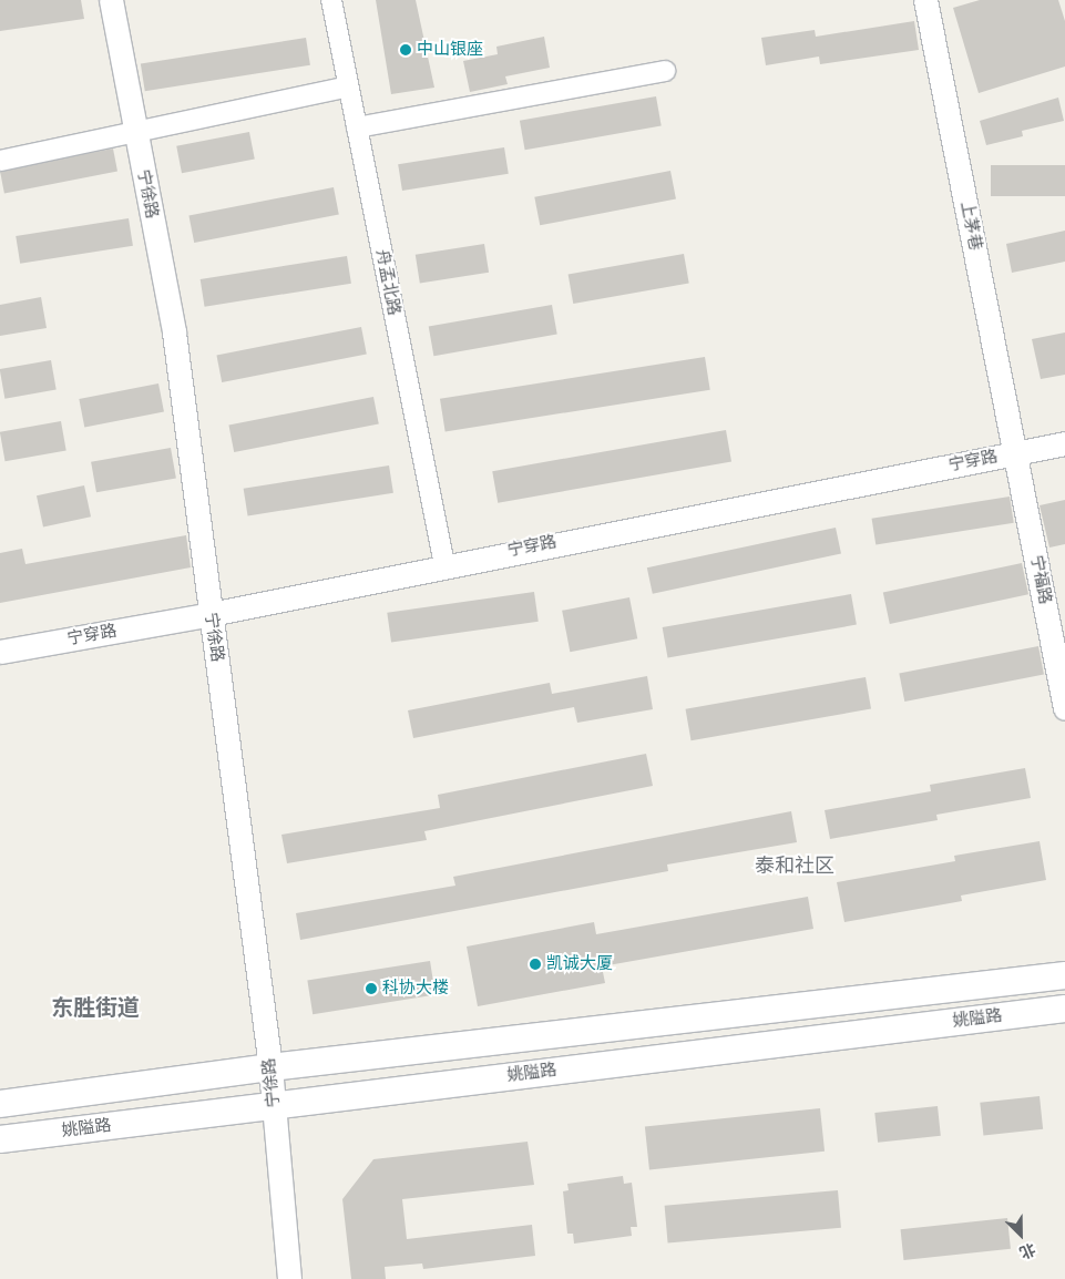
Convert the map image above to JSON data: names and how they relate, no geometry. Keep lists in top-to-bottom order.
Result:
{
  "streets": {
    "main road": ["姚隘路"],
    "street": [
      "宁徐路",
      "上茅巷",
      "舟孟北路",
      "宁穿路",
      "宁福路"
    ]
  },
  "crossings": [
    ["宁徐路", "宁穿路"],
    ["宁徐路", "姚隘路"],
    ["上茅巷", "宁穿路"],
    ["上茅巷", "宁福路"],
    ["舟孟北路", "宁穿路"],
    ["宁穿路", "宁福路"]
  ],
  "districts": ["泰和社区", "东胜街道"],
  "places": ["中山银座", "凯诚大厦", "科协大楼"],
  "north": "bottom right"
}
